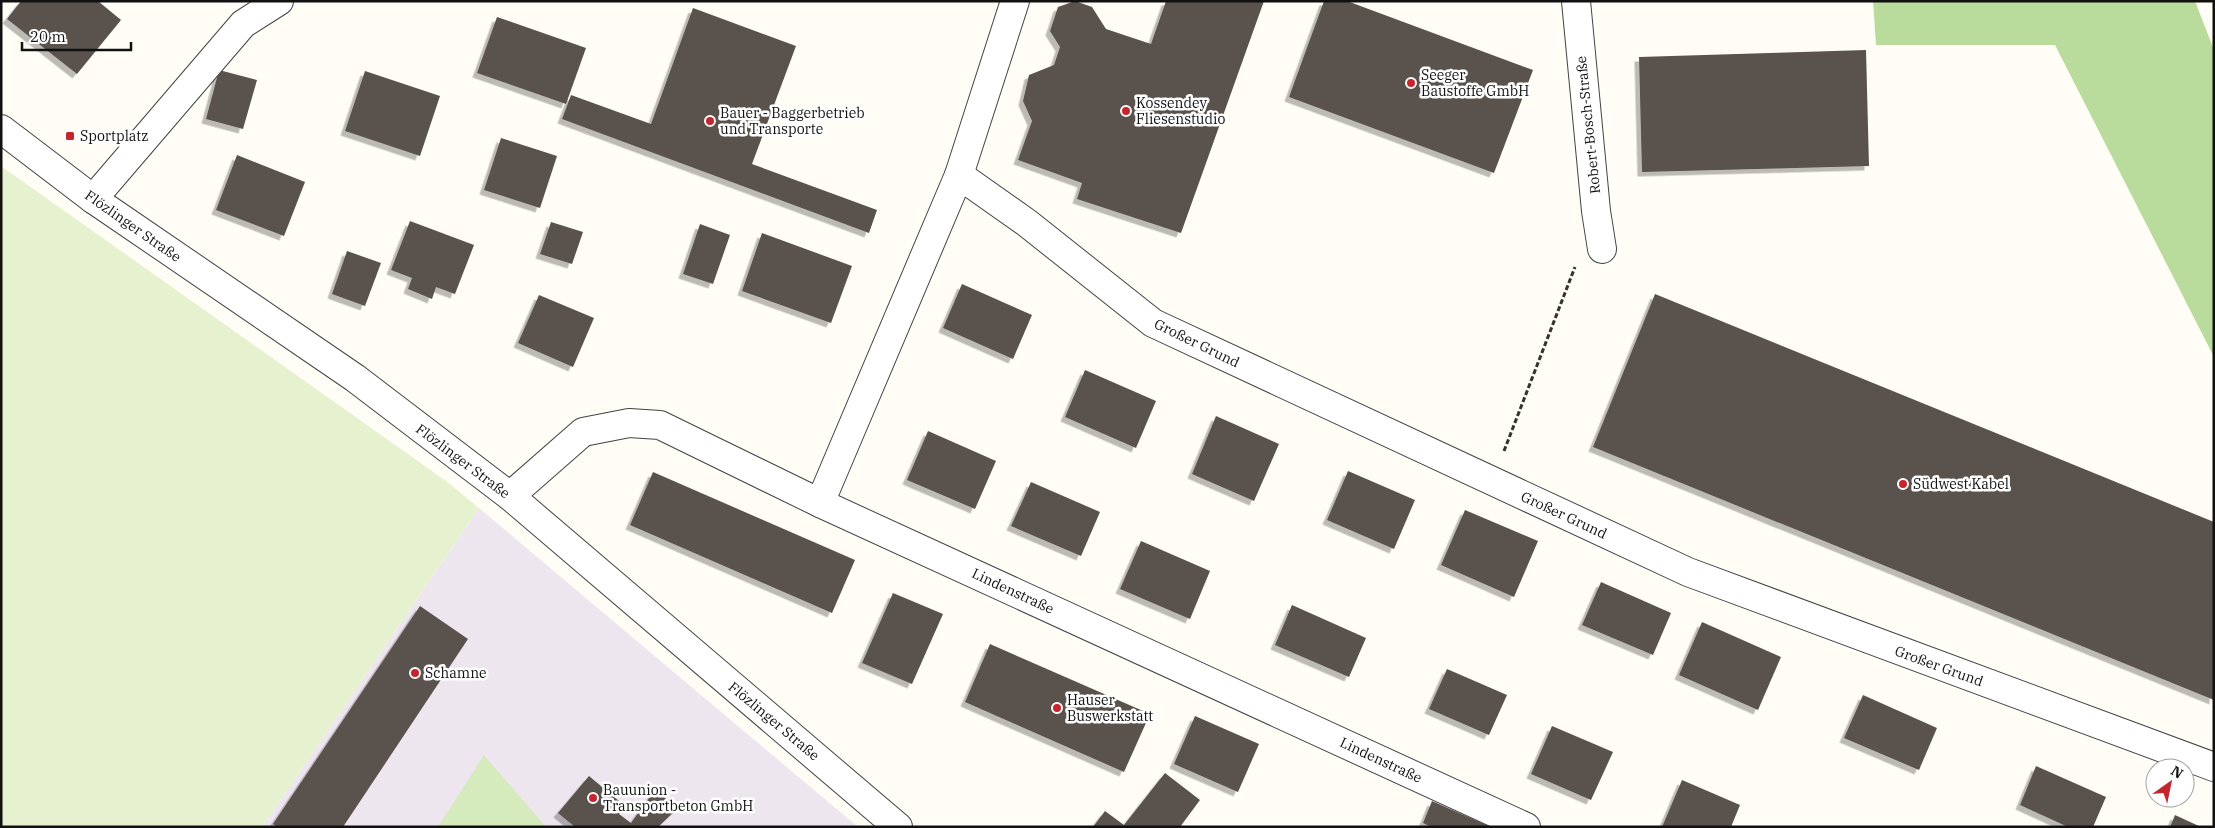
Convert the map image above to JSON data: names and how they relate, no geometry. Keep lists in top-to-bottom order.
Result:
{
  "streets": {
    "street": [
      "Robert-Bosch-Straße",
      "Flözlinger Straße",
      "Großer Grund",
      "Lindenstraße"
    ]
  },
  "crossings": [
    ["Flözlinger Straße", "Lindenstraße"]
  ],
  "places": {
    "other": [
      "Seeger Baustoffe GmbH",
      "Kossendey Fliesenstudio",
      "Bauer - Baggerbetrieb und Transporte",
      "Südwest Kabel",
      "Schamne",
      "Hauser Buswerkstatt",
      "Bauunion - Transportbeton GmbH"
    ],
    "transit": ["Sportplatz"]
  },
  "scale_bar": "20 m",
  "north": "top right"
}
